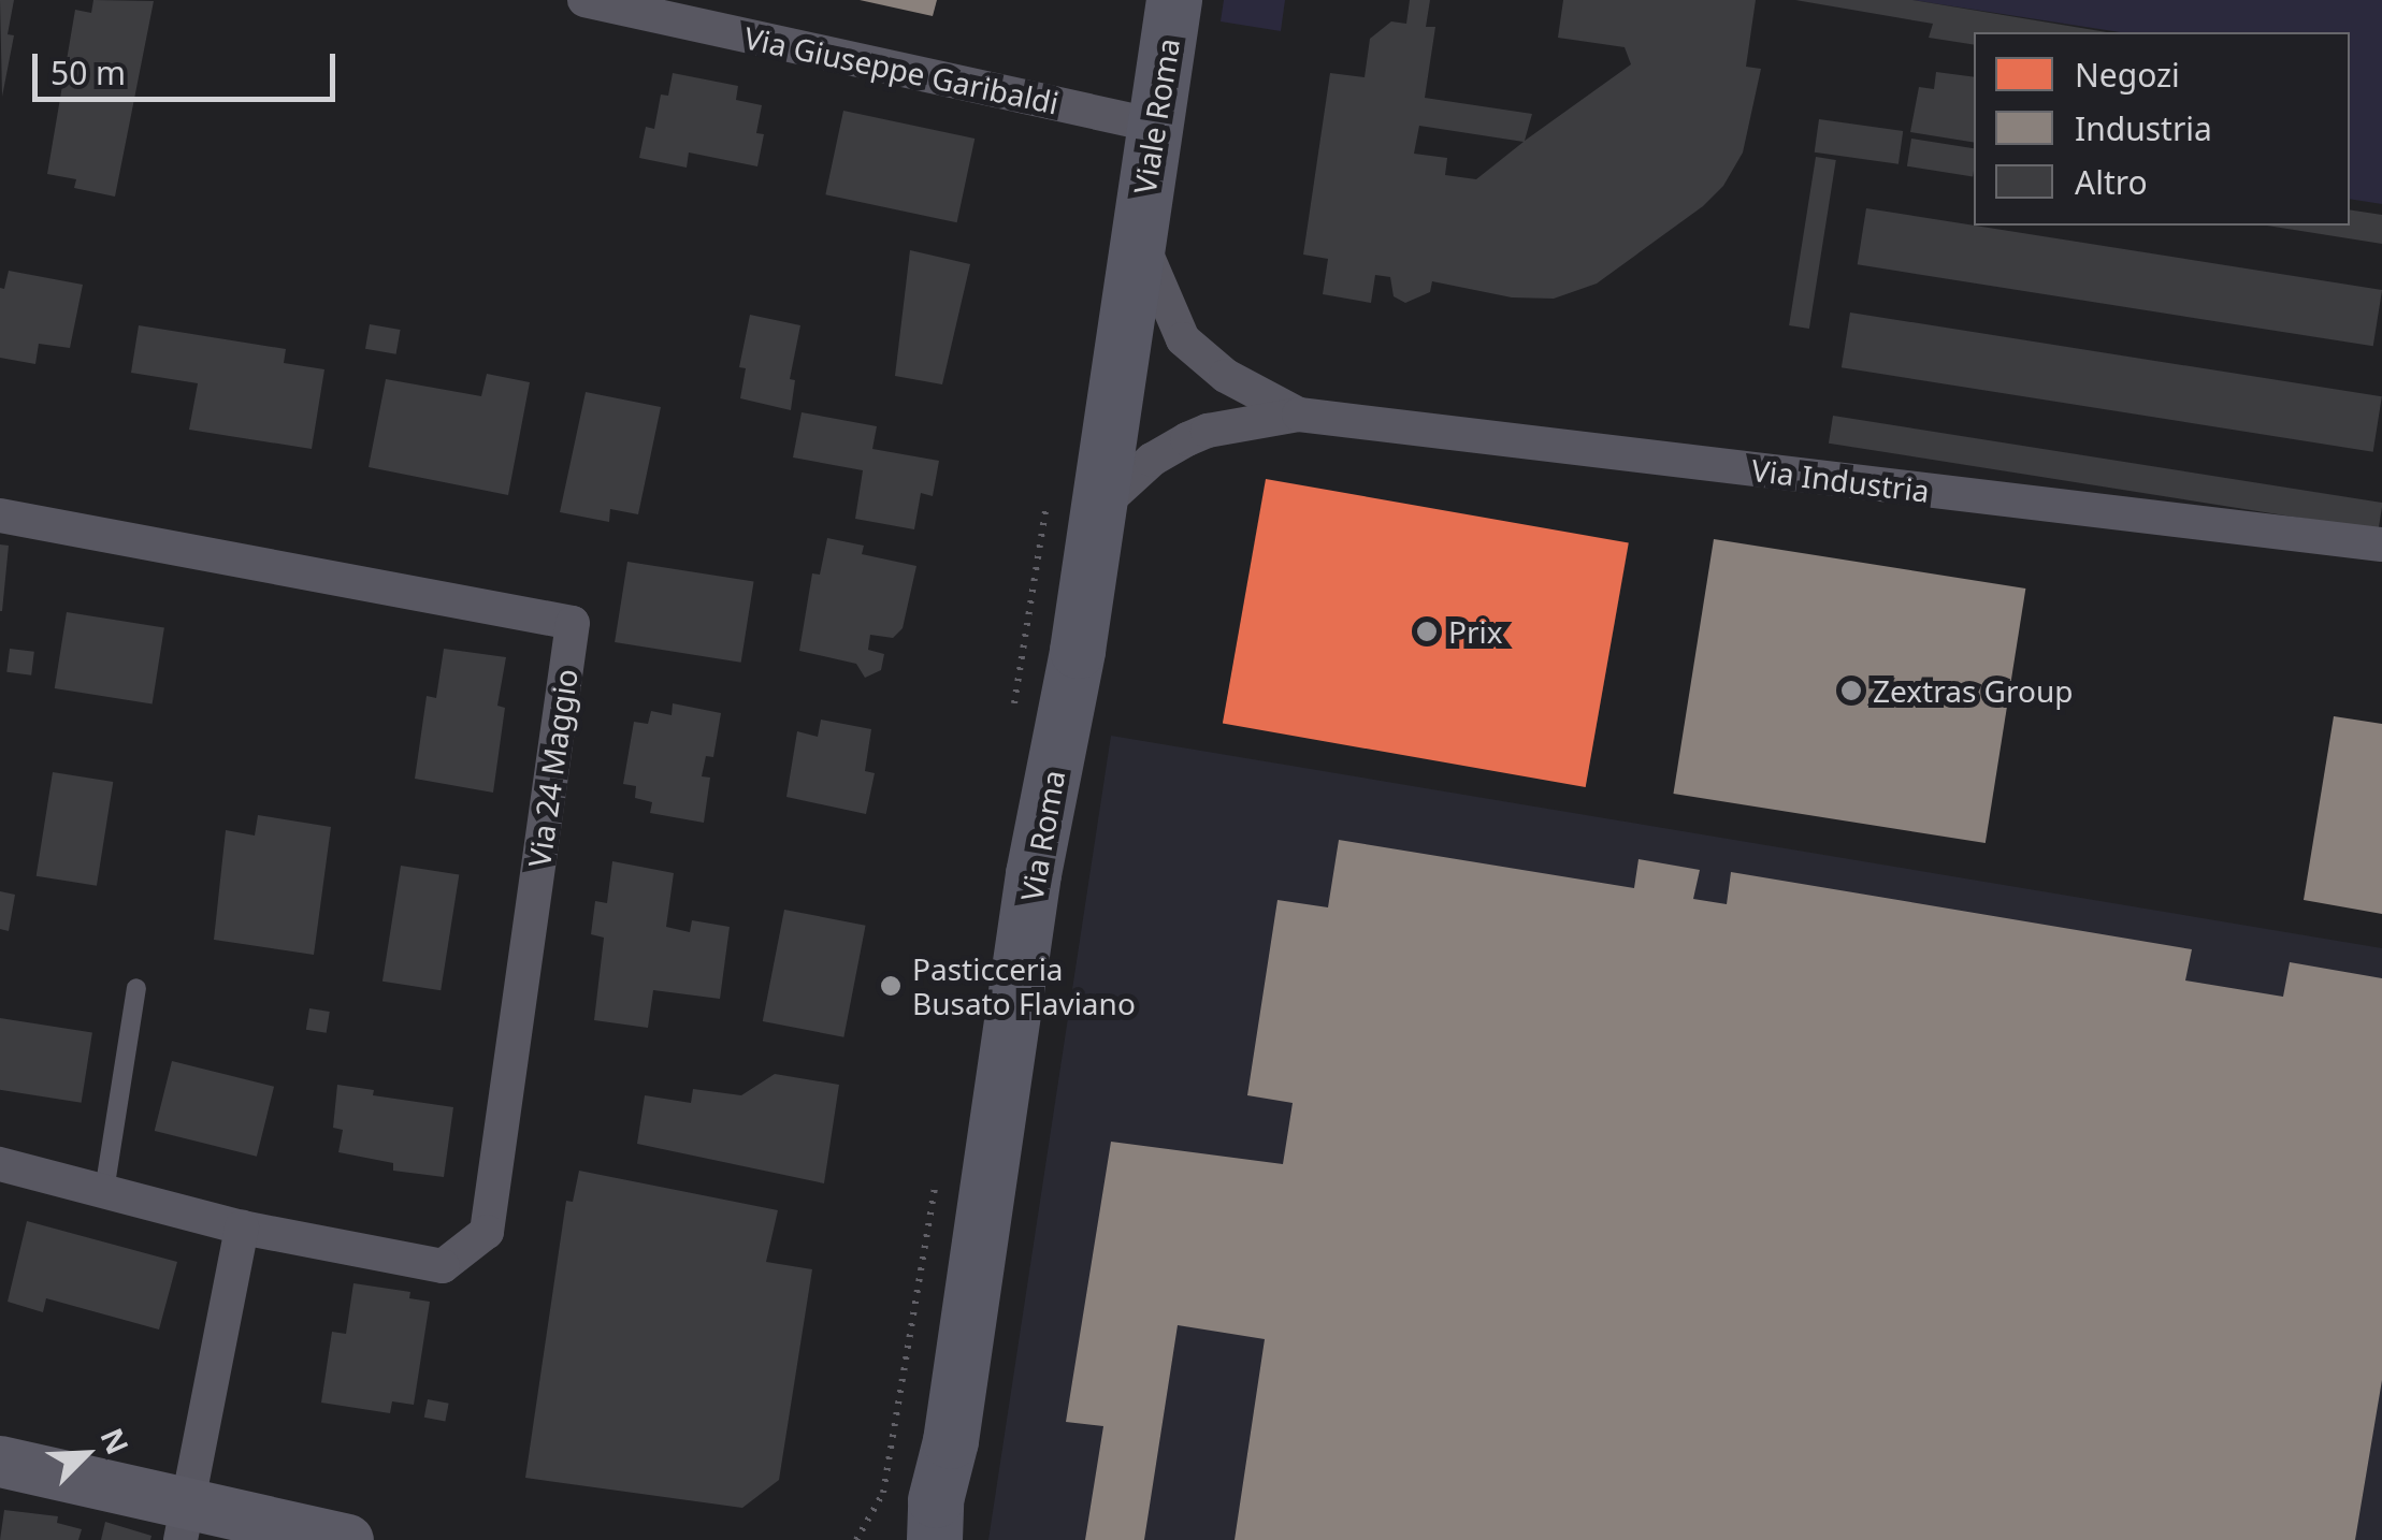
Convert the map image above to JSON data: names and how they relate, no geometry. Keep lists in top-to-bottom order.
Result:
{
  "streets": {
    "main road": ["Viale Roma", "Via Roma"],
    "street": ["Via Giuseppe Garibaldi", "Via Industria", "Via 24 Maggio"]
  },
  "crossings": [
    ["Via Giuseppe Garibaldi", "Viale Roma"],
    ["Viale Roma", "Via Industria"],
    ["Viale Roma", "Via Roma"],
    ["Via Industria", "Via Roma"]
  ],
  "places": ["Prix", "Zextras Group", "Pasticceria Busato Flaviano"],
  "legend": ["Negozi", "Industria", "Altro"],
  "scale_bar": "50 m",
  "north": "top right"
}
